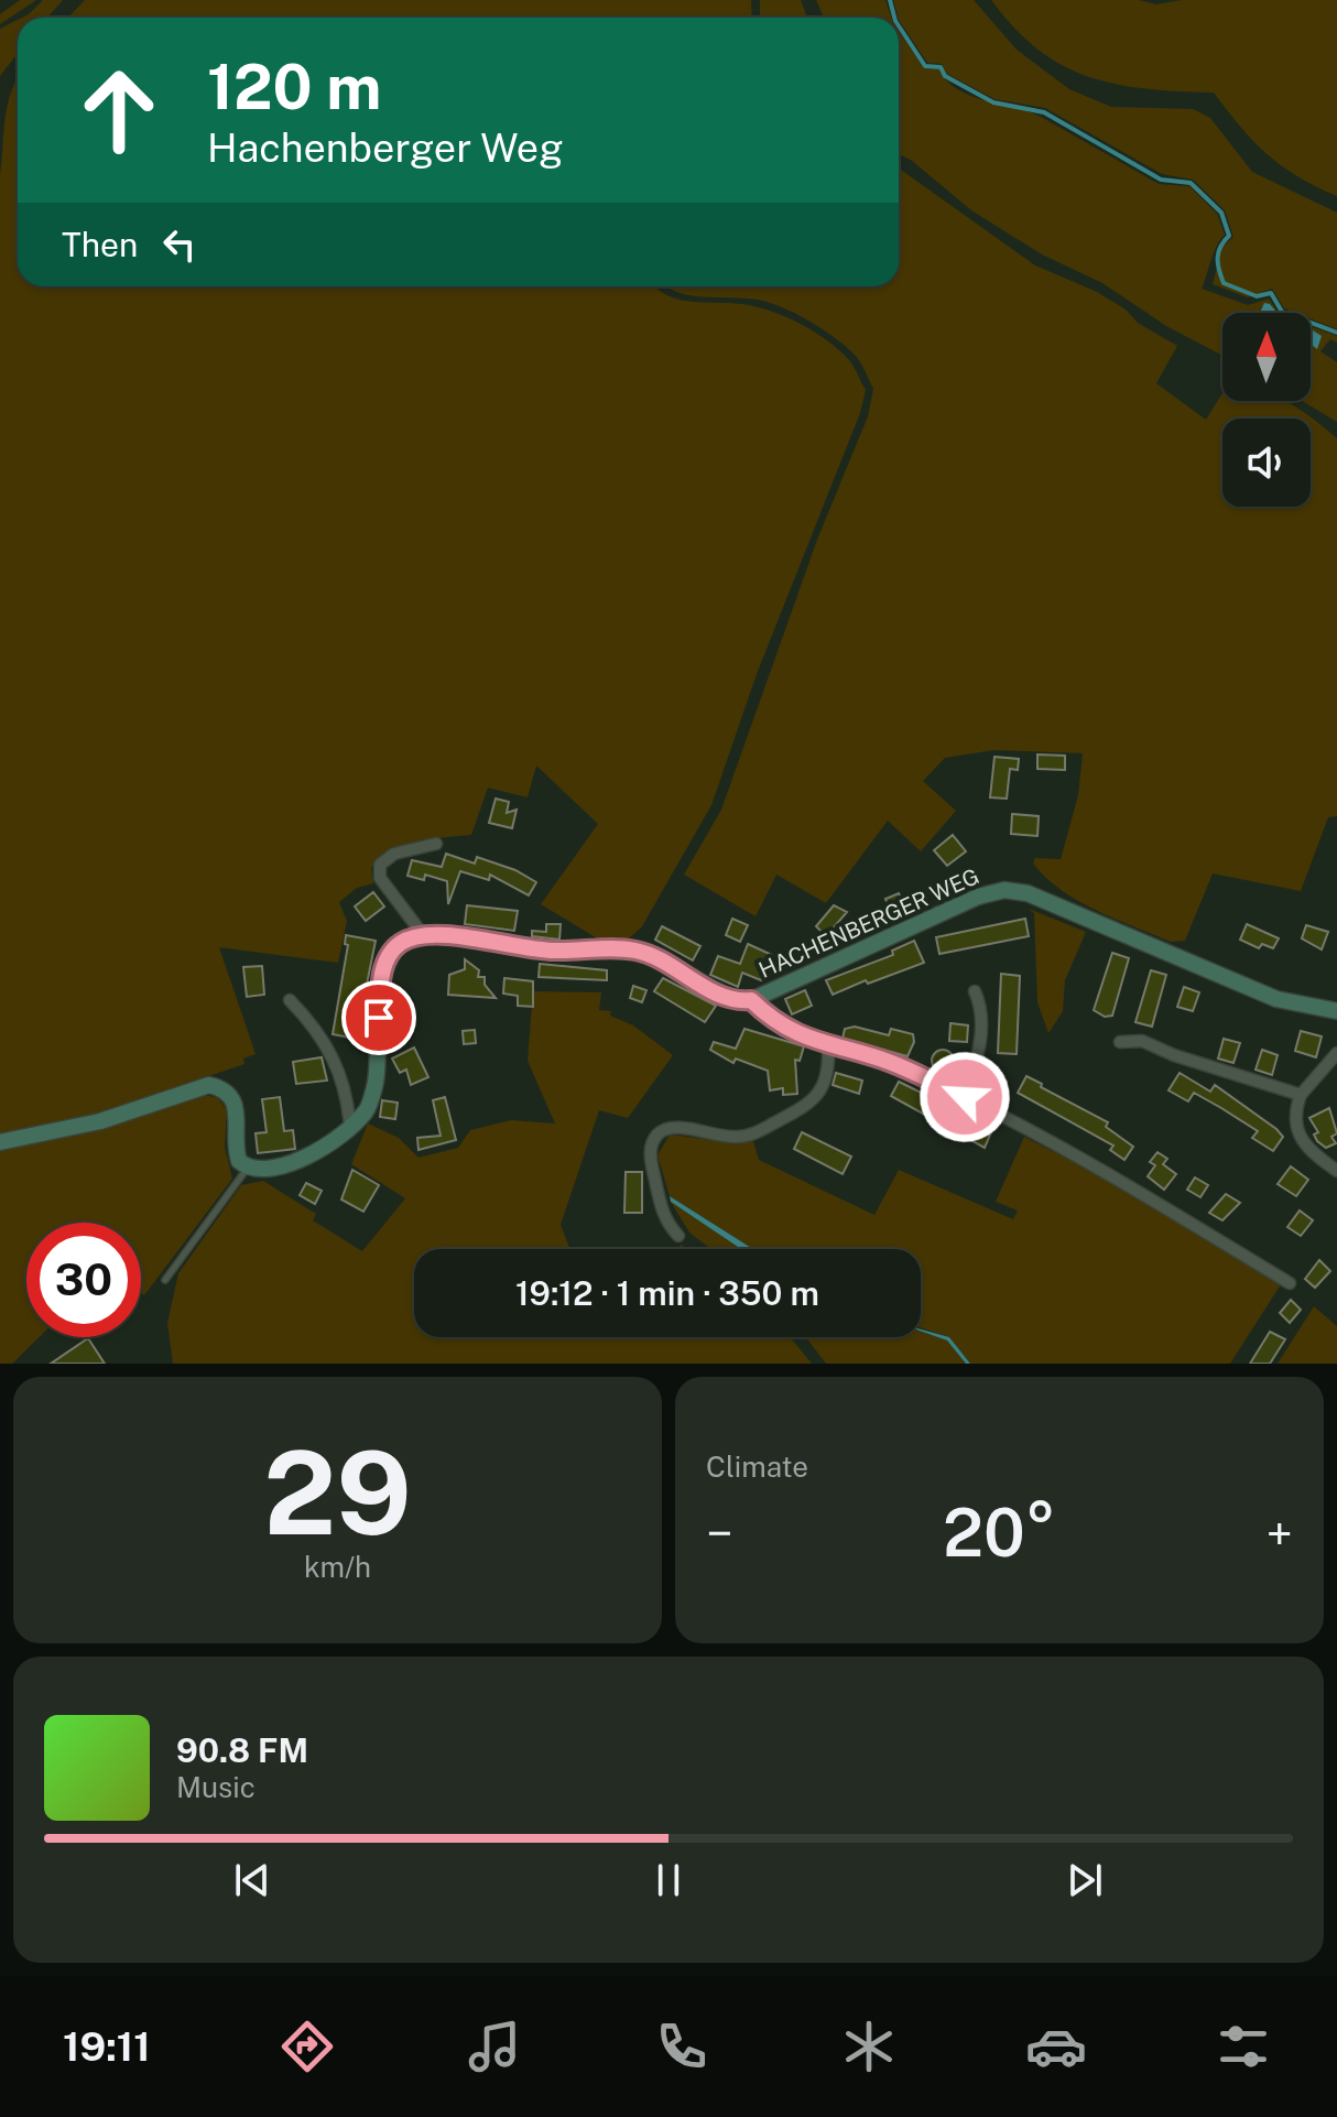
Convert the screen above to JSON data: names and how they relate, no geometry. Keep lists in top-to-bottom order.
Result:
{
  "streets": {
    "street": ["HACHENBERGER WEG"]
  },
  "north": "top",
  "page": {
    "turn": ["120 m", "Hachenberger Weg"],
    "then": "Then",
    "limit": "30",
    "trip": "19:12 · 1 min · 350 m",
    "tile": [
      ["29", "km/h"],
      "Climate"
    ],
    "heat": ["−", "20°", "+"],
    "song": ["90.8 FM", "Music"],
    "tabs": "19:11"
  }
}
